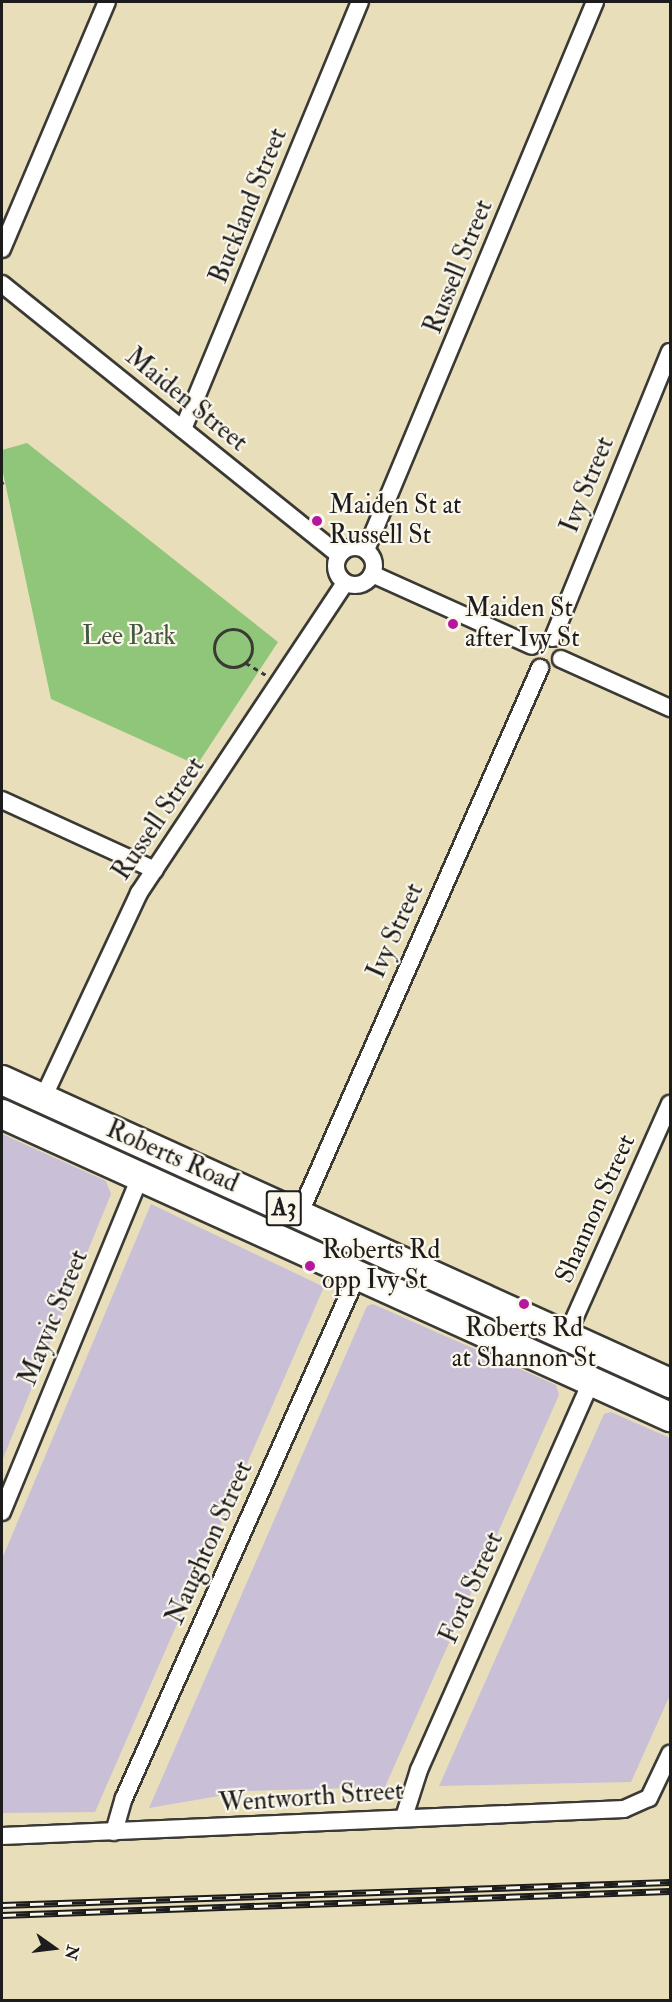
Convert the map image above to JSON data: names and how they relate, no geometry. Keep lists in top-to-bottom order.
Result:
{
  "streets": {
    "highway": ["Roberts Road", "A3"],
    "street": [
      "Buckland Street",
      "Russell Street",
      "Maiden Street",
      "Ivy Street",
      "Shannon Street",
      "Mayvic Street",
      "Naughton Street",
      "Ford Street",
      "Wentworth Street"
    ]
  },
  "crossings": [
    ["Buckland Street", "Maiden Street"],
    ["Russell Street", "Maiden Street"],
    ["Russell Street", "Roberts Road"],
    ["Ivy Street", "Roberts Road"],
    ["Roberts Road", "Shannon Street"],
    ["Roberts Road", "Mayvic Street"],
    ["Roberts Road", "Naughton Street"],
    ["Roberts Road", "Ford Street"],
    ["Naughton Street", "Wentworth Street"],
    ["Ford Street", "Wentworth Street"]
  ],
  "parks": ["Lee Park"],
  "places": [
    "Maiden St at Russell St",
    "Maiden St after Ivy St",
    "Roberts Rd opp Ivy St",
    "Roberts Rd at Shannon St"
  ],
  "north": "right"
}
